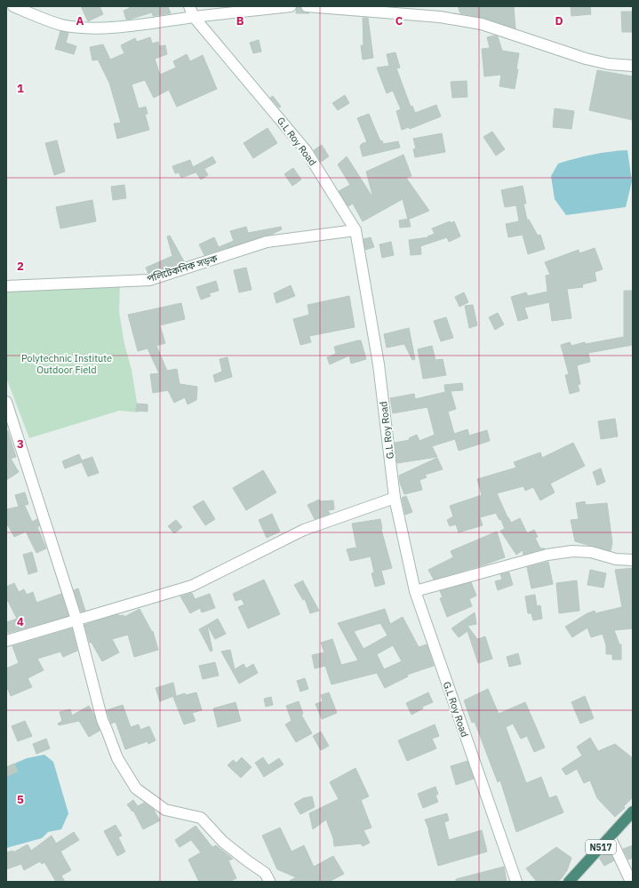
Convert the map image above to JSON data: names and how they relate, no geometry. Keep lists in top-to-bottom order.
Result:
{
  "streets": {
    "highway": ["N517"],
    "street": ["G.L Roy Road", "পলিটেকনিক সড়ক"]
  },
  "crossings": [
    ["G.L Roy Road", "পলিটেকনিক সড়ক"]
  ],
  "parks": ["Polytechnic Institute Outdoor Field"],
  "grid": {
    "columns": [
      "A",
      "B",
      "C",
      "D"
    ],
    "rows": [
      "1",
      "2",
      "3",
      "4",
      "5"
    ]
  }
}
